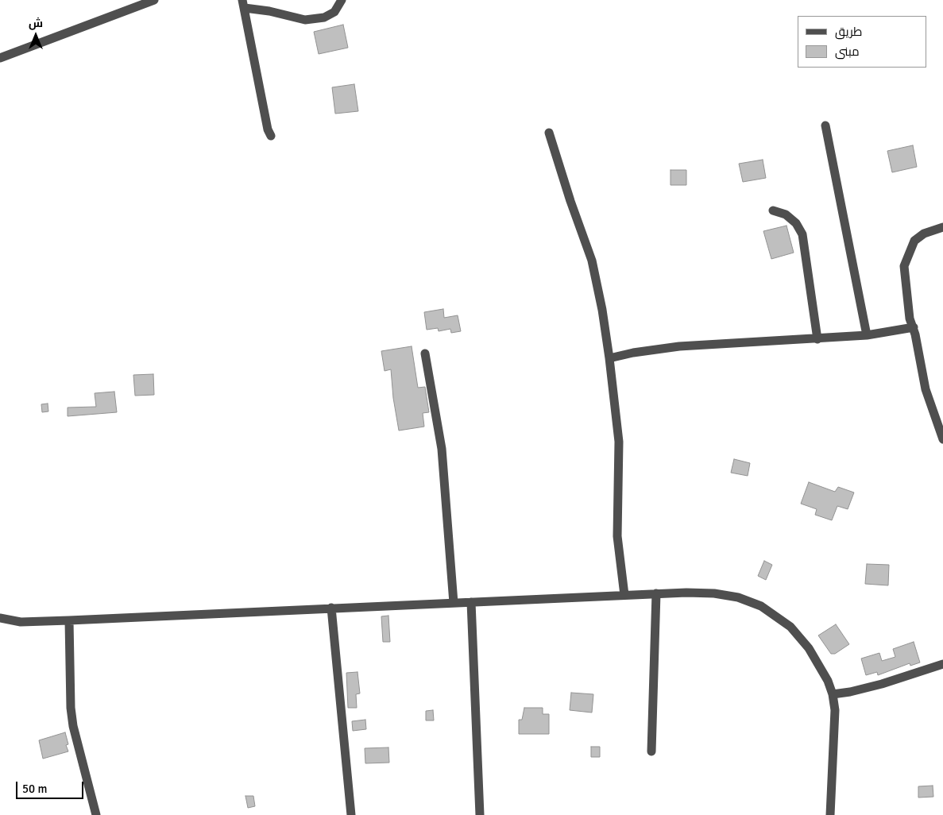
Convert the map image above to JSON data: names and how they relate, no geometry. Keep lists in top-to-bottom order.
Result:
{
  "legend": ["طريق", "مبنى"],
  "scale_bar": "50 m",
  "north": "top"
}
